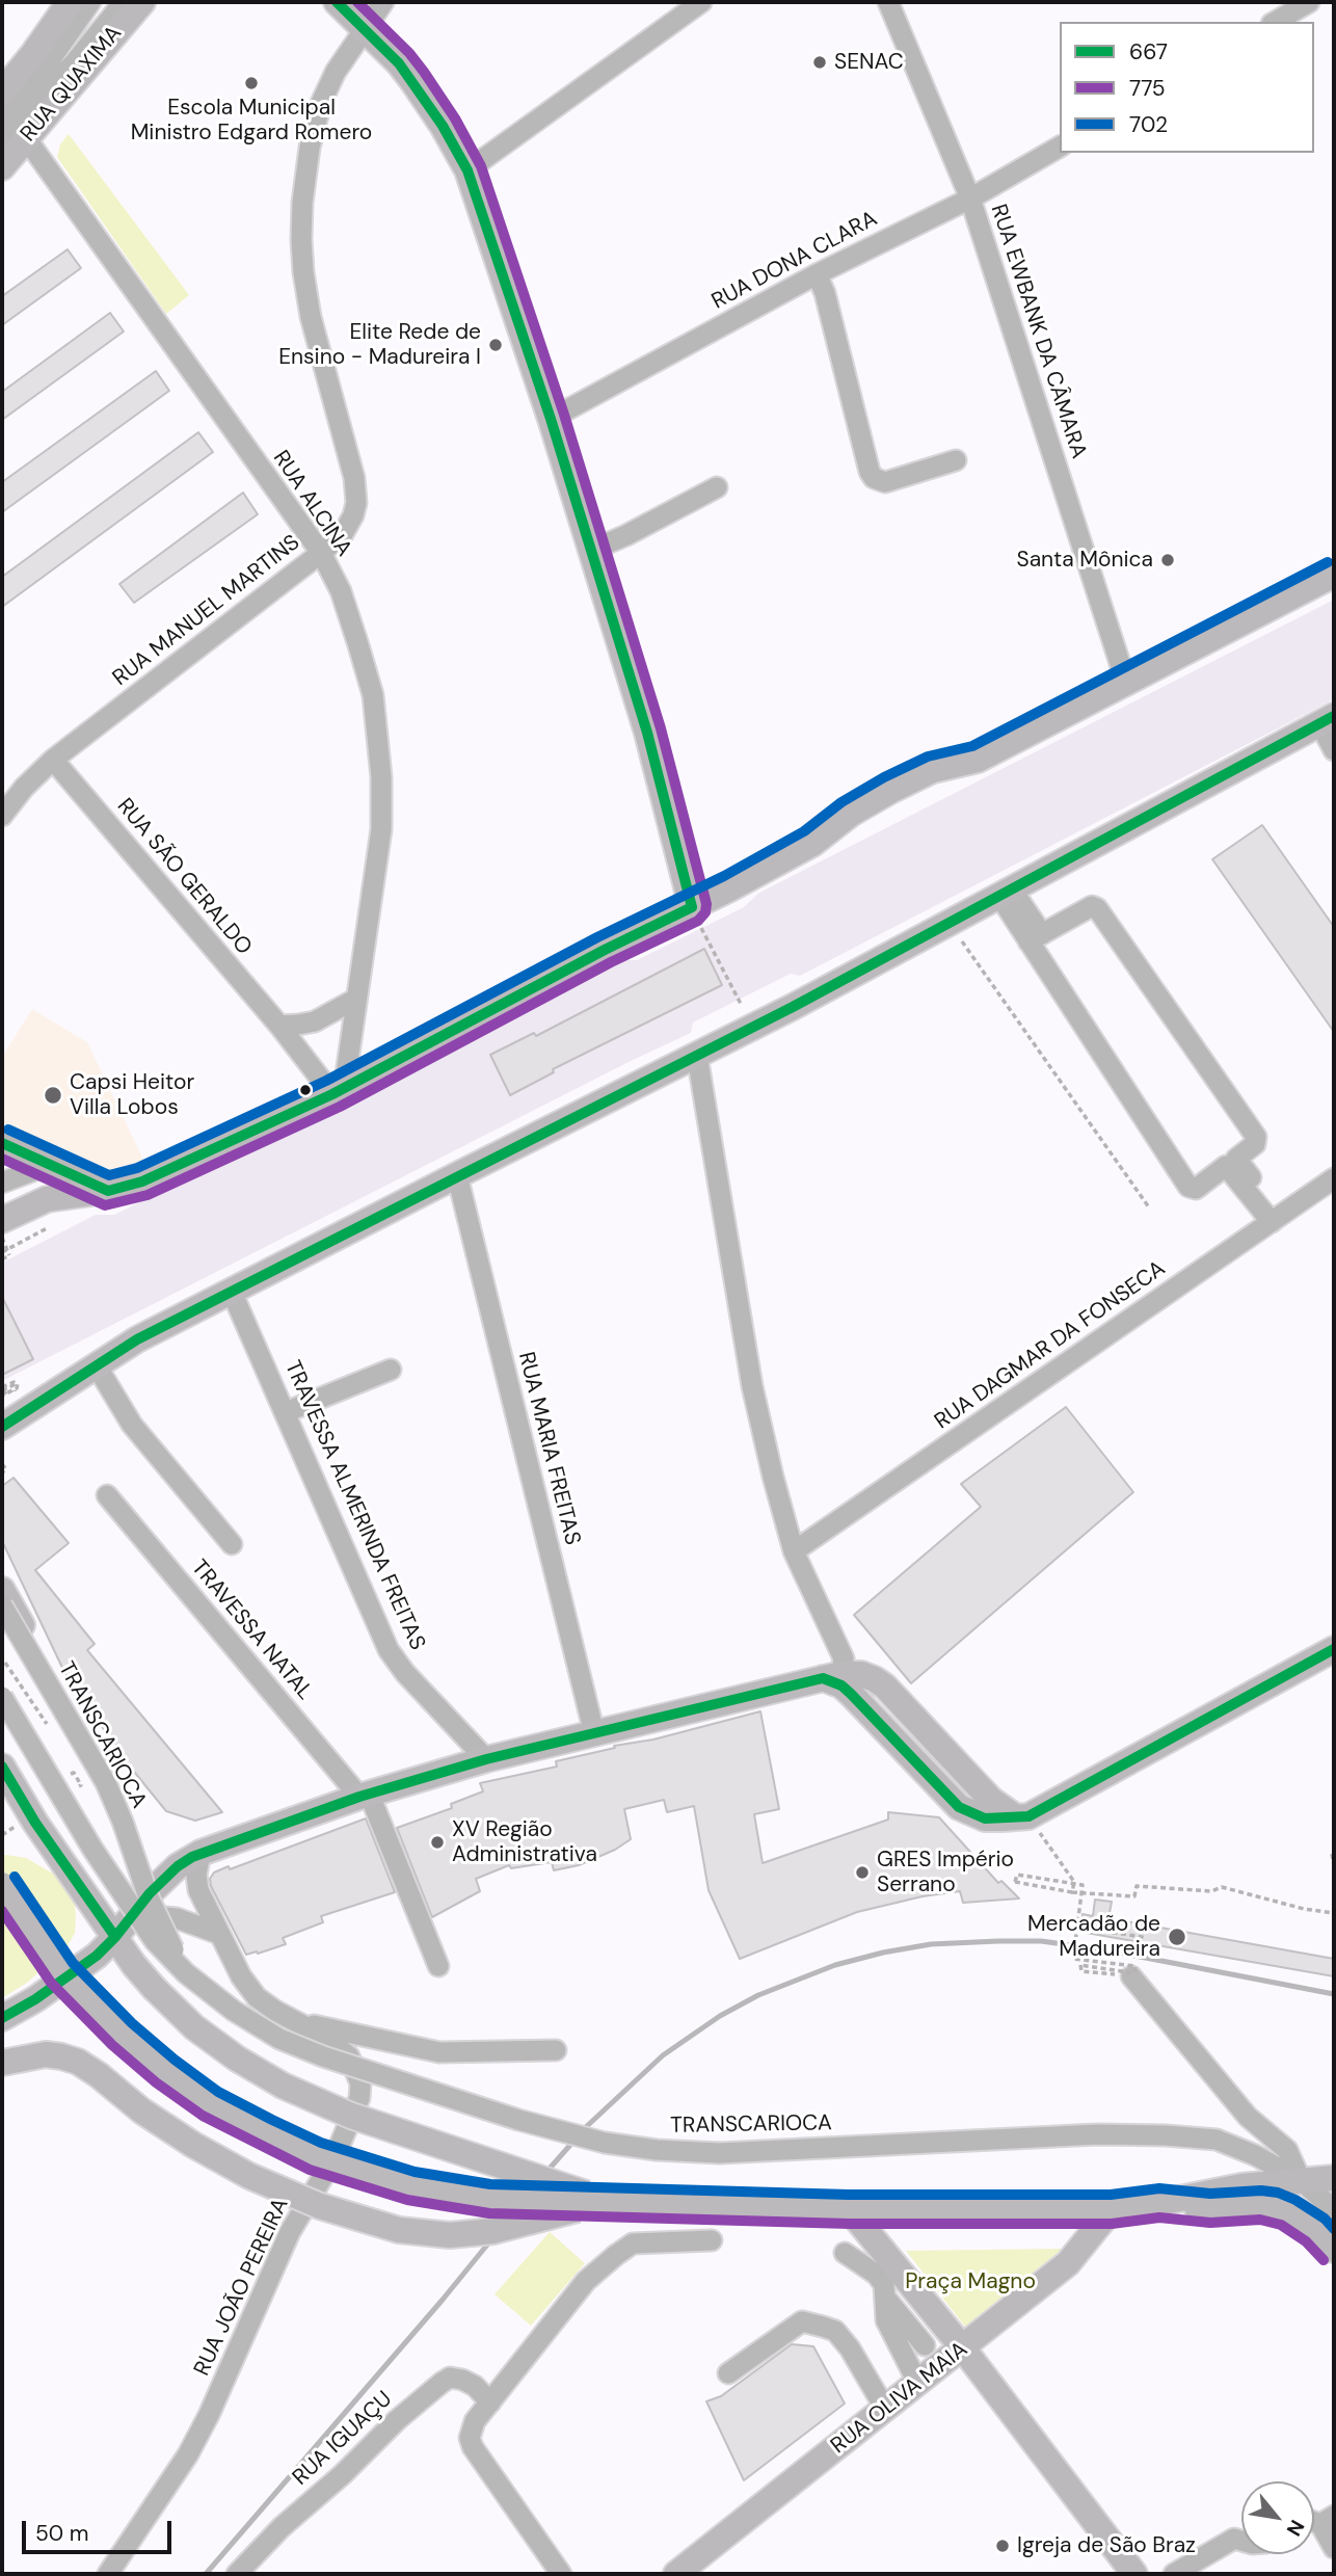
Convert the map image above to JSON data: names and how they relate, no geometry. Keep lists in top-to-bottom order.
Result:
{
  "streets": {
    "main road": ["RUA QUAXIMA", "RUA OLIVA MAIA"],
    "street": [
      "RUA DONA CLARA",
      "RUA EWBANK DA CÂMARA",
      "RUA ALCINA",
      "RUA MANUEL MARTINS",
      "RUA SÃO GERALDO",
      "RUA DAGMAR DA FONSECA",
      "RUA MARIA FREITAS",
      "TRAVESSA ALMERINDA FREITAS",
      "TRAVESSA NATAL",
      "TRANSCARIOCA",
      "RUA JOÃO PEREIRA",
      "RUA IGUAÇU"
    ]
  },
  "crossings": [
    ["RUA QUAXIMA", "RUA ALCINA"],
    ["RUA DONA CLARA", "RUA EWBANK DA CÂMARA"],
    ["RUA ALCINA", "RUA MANUEL MARTINS"],
    ["RUA ALCINA", "RUA SÃO GERALDO"],
    ["RUA MANUEL MARTINS", "RUA SÃO GERALDO"]
  ],
  "parks": ["Praça Magno"],
  "places": [
    "SENAC",
    "Escola Municipal Ministro Edgard Romero",
    "Elite Rede de Ensino - Madureira I",
    "Santa Mônica",
    "Capsi Heitor Villa Lobos",
    "XV Região Administrativa",
    "GRES Império Serrano",
    "Mercadão de Madureira",
    "Igreja de São Braz"
  ],
  "lines": ["transit line 667", "transit line 775", "transit line 702"],
  "legend": ["667", "775", "702"],
  "scale_bar": "50 m",
  "north": "bottom right"
}
